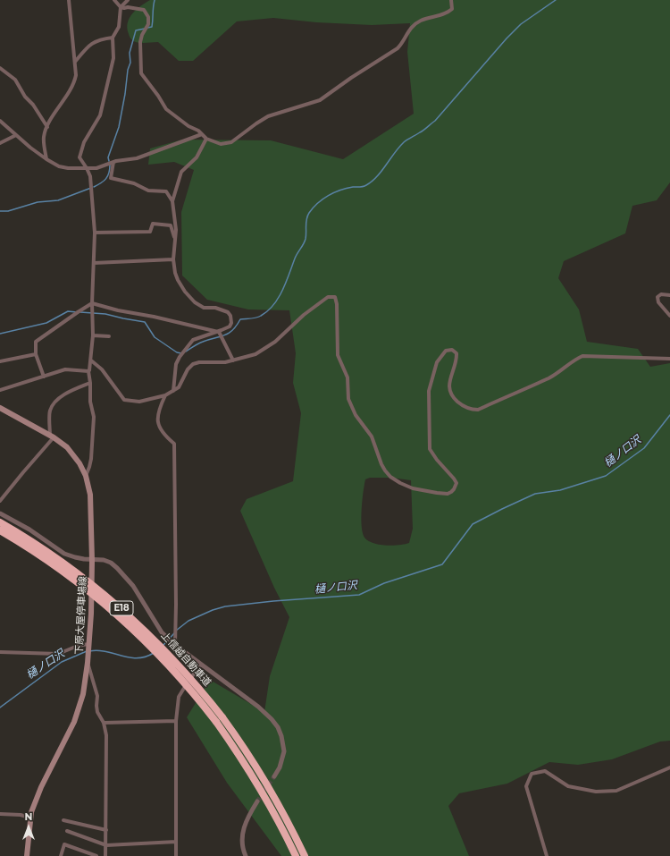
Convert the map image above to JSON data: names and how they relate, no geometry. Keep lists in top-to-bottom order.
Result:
{
  "streets": {
    "highway": ["E18", "上信越自動車道"],
    "main road": ["下原大屋停車場線"]
  },
  "water": ["樋ノ口沢"],
  "north": "top"
}
